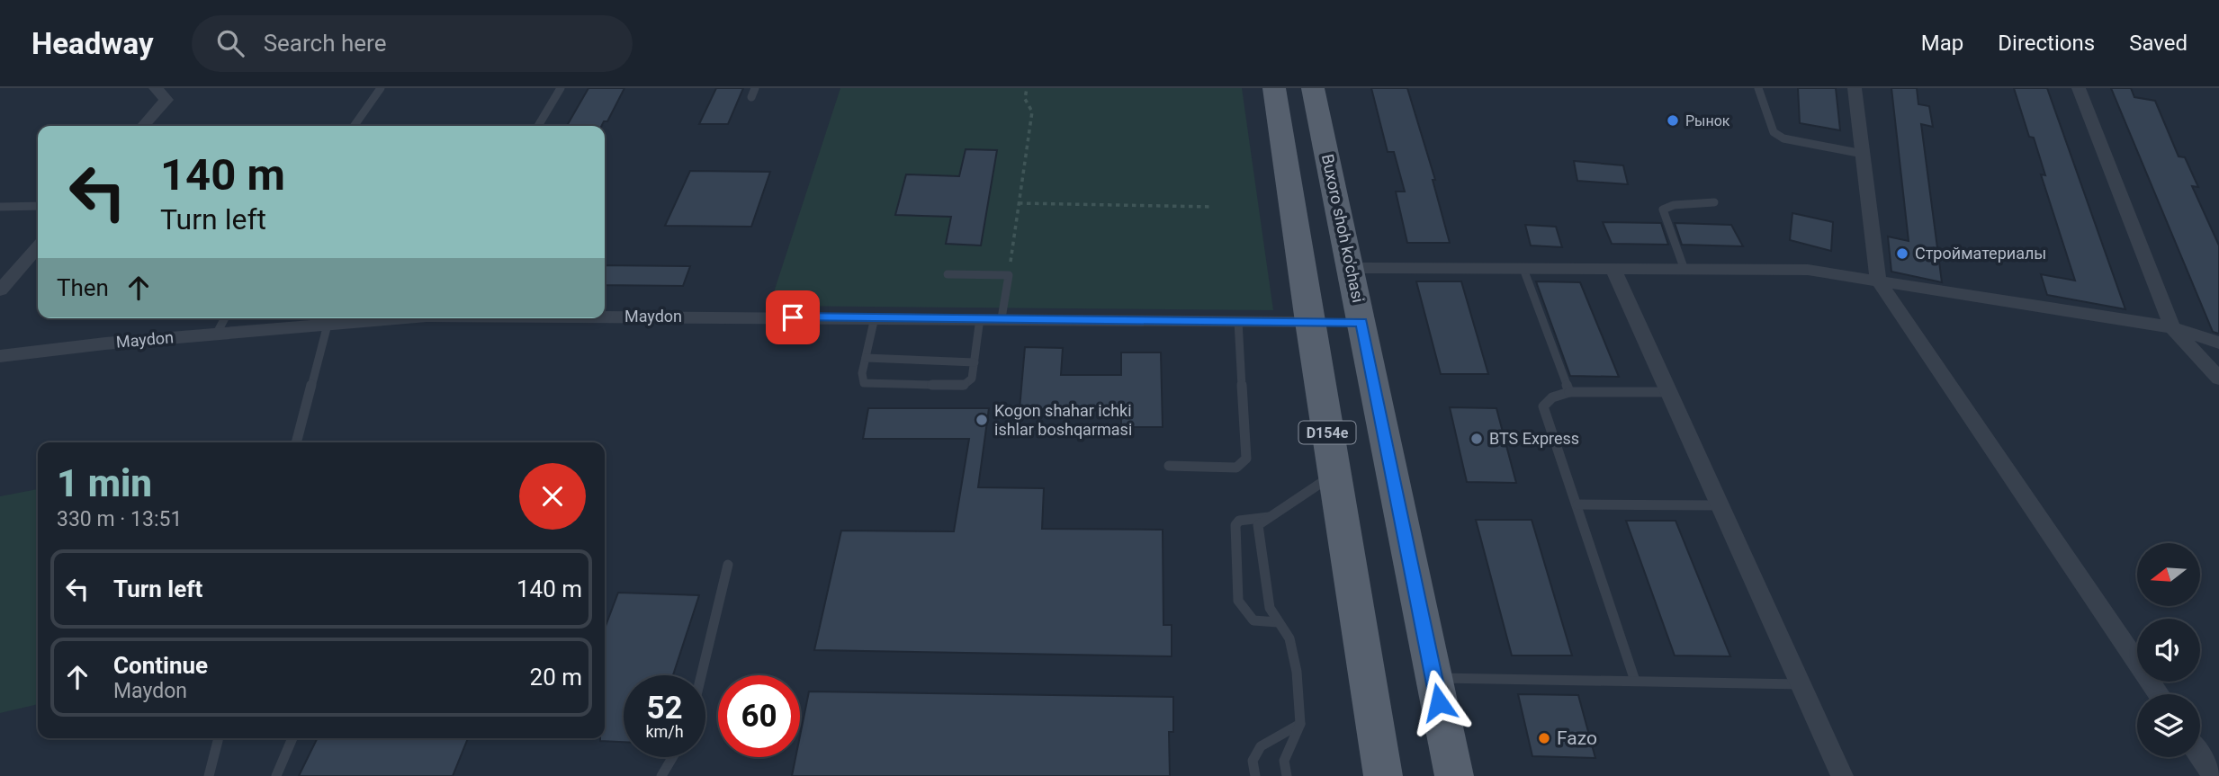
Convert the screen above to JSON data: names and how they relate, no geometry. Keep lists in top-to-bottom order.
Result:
{
  "streets": {
    "main road": ["Buxoro shoh ko'chasi", "D154e"],
    "street": ["Maydon"]
  },
  "crossings": [
    ["Maydon", "D154e"]
  ],
  "places": [
    "Рынок",
    "Стройматериалы",
    "Kogon shahar ichki ishlar boshqarmasi",
    "BTS Express",
    "Fazo"
  ],
  "north": "left",
  "page": {
    "header": "Headway",
    "search": "Search here",
    "nav": ["Map", "Directions", "Saved"],
    "turn": ["140 m", "Turn left"],
    "then": "Then",
    "heading": ["1 min", "330 m · 13:51"],
    "list": [
      {
        "name": "Turn left",
        "value": "140 m"
      },
      {
        "name": "Continue",
        "note": "Maydon",
        "value": "20 m"
      }
    ],
    "speed": "52 km/h",
    "limit": "60"
  }
}
